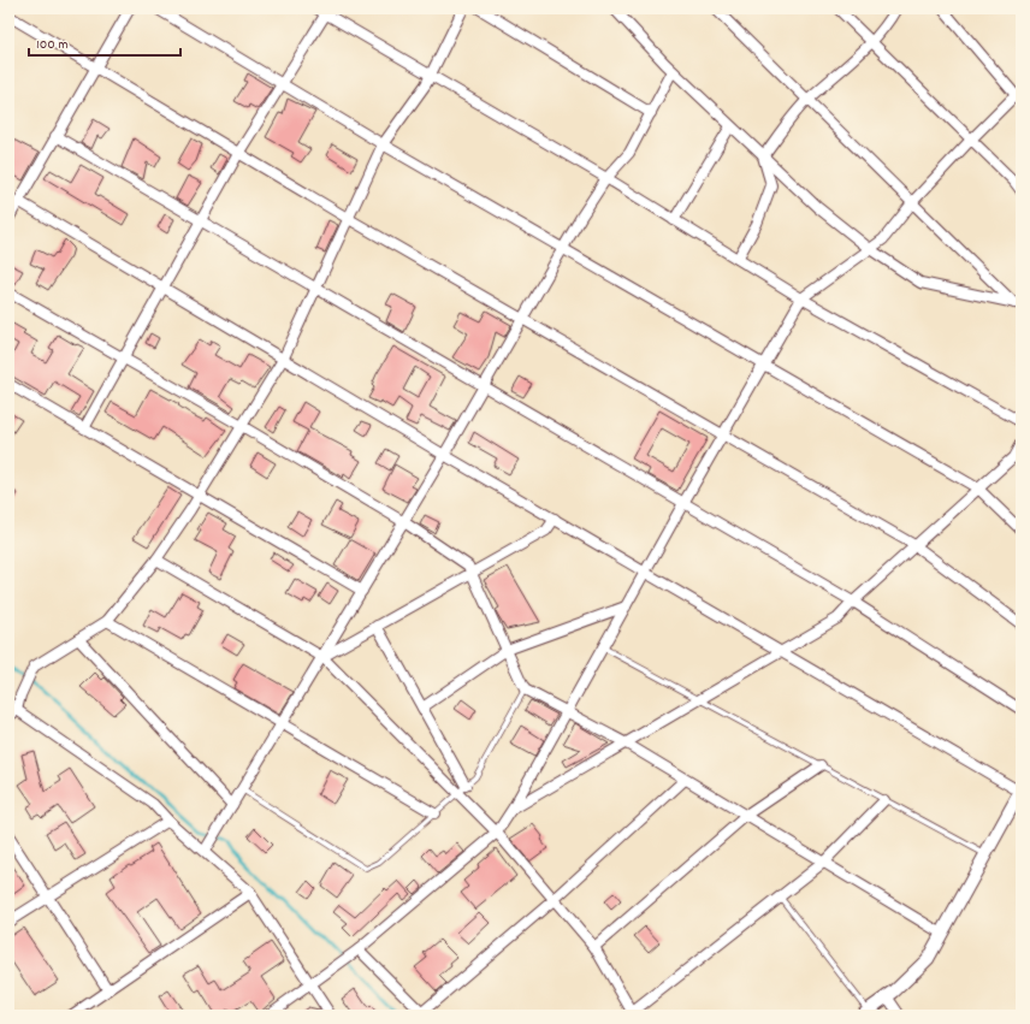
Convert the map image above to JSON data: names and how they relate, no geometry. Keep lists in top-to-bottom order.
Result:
{
  "scale_bar": "100 m"
}
